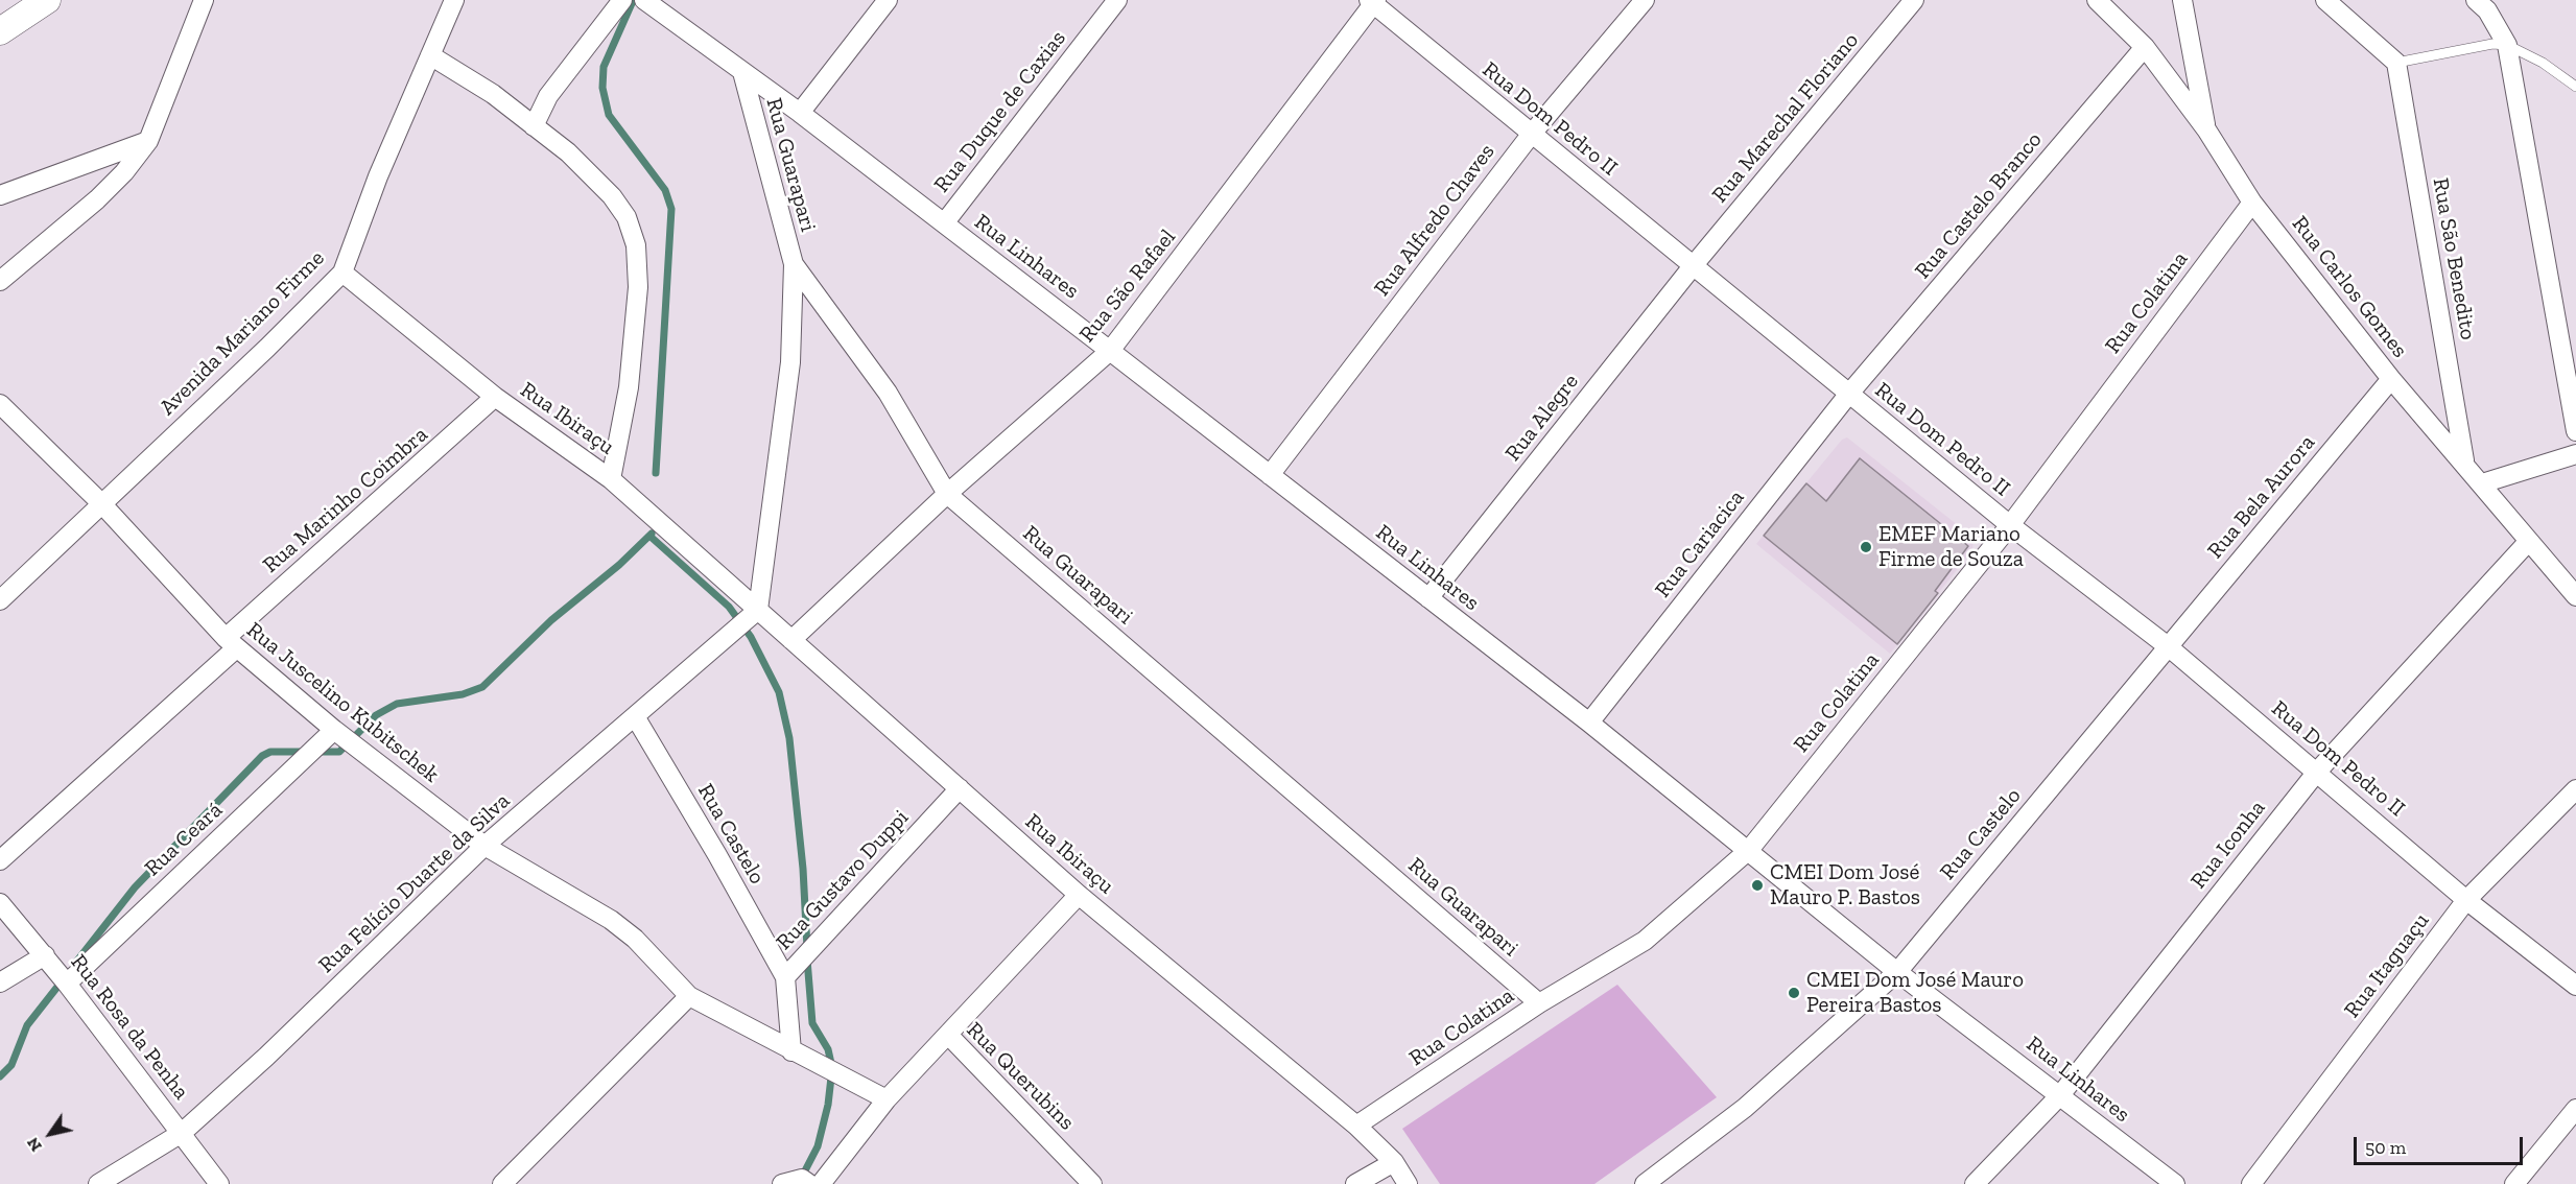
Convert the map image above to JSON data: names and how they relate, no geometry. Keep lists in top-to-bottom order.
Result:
{
  "streets": {
    "street": [
      "Rua Duque de Caxias",
      "Rua Marechal Floriano",
      "Rua Dom Pedro II",
      "Rua Guarapari",
      "Rua Castelo Branco",
      "Rua Alfredo Chaves",
      "Rua Linhares",
      "Rua São Benedito",
      "Rua São Rafael",
      "Rua Carlos Gomes",
      "Rua Colatina",
      "Avenida Mariano Firme",
      "Rua Alegre",
      "Rua Ibiraçu",
      "Rua Bela Aurora",
      "Rua Marinho Coimbra",
      "Rua Cariacica",
      "Rua Juscelino Kubitschek",
      "Rua Castelo",
      "Rua Ceará",
      "Rua Iconha",
      "Rua Gustavo Duppi",
      "Rua Felício Duarte da Silva",
      "Rua Itaguaçu",
      "Rua Rosa da Penha",
      "Rua Querubins"
    ]
  },
  "crossings": [
    ["Rua Duque de Caxias", "Rua Linhares"],
    ["Rua Marechal Floriano", "Rua Dom Pedro II"],
    ["Rua Marechal Floriano", "Rua Alegre"],
    ["Rua Dom Pedro II", "Rua Castelo Branco"],
    ["Rua Dom Pedro II", "Rua Alfredo Chaves"],
    ["Rua Dom Pedro II", "Rua São Rafael"],
    ["Rua Dom Pedro II", "Rua Colatina"],
    ["Rua Dom Pedro II", "Rua Alegre"],
    ["Rua Dom Pedro II", "Rua Bela Aurora"],
    ["Rua Dom Pedro II", "Rua Cariacica"],
    ["Rua Dom Pedro II", "Rua Castelo"],
    ["Rua Dom Pedro II", "Rua Iconha"],
    ["Rua Dom Pedro II", "Rua Itaguaçu"],
    ["Rua Guarapari", "Rua Linhares"],
    ["Rua Guarapari", "Rua São Rafael"],
    ["Rua Guarapari", "Rua Colatina"],
    ["Rua Castelo Branco", "Rua Carlos Gomes"],
    ["Rua Castelo Branco", "Rua Cariacica"],
    ["Rua Alfredo Chaves", "Rua Linhares"],
    ["Rua Linhares", "Rua São Rafael"],
    ["Rua Linhares", "Rua Colatina"],
    ["Rua Linhares", "Rua Alegre"],
    ["Rua Linhares", "Rua Cariacica"],
    ["Rua Linhares", "Rua Castelo"],
    ["Rua Linhares", "Rua Iconha"],
    ["Rua São Benedito", "Rua Carlos Gomes"],
    ["Rua São Rafael", "Rua Ibiraçu"],
    ["Rua Carlos Gomes", "Rua Colatina"],
    ["Rua Carlos Gomes", "Rua Bela Aurora"],
    ["Rua Carlos Gomes", "Rua Iconha"],
    ["Rua Colatina", "Rua Ibiraçu"],
    ["Avenida Mariano Firme", "Rua Ibiraçu"],
    ["Avenida Mariano Firme", "Rua Juscelino Kubitschek"],
    ["Rua Ibiraçu", "Rua Marinho Coimbra"],
    ["Rua Ibiraçu", "Rua Gustavo Duppi"],
    ["Rua Ibiraçu", "Rua Felício Duarte da Silva"],
    ["Rua Bela Aurora", "Rua Castelo"],
    ["Rua Marinho Coimbra", "Rua Juscelino Kubitschek"],
    ["Rua Juscelino Kubitschek", "Rua Ceará"],
    ["Rua Juscelino Kubitschek", "Rua Felício Duarte da Silva"],
    ["Rua Castelo", "Rua Gustavo Duppi"],
    ["Rua Castelo", "Rua Felício Duarte da Silva"],
    ["Rua Ceará", "Rua Rosa da Penha"],
    ["Rua Felício Duarte da Silva", "Rua Rosa da Penha"]
  ],
  "places": ["EMEF Mariano Firme de Souza", "CMEI Dom José Mauro P. Bastos", "CMEI Dom José Mauro Pereira Bastos"],
  "scale_bar": "50 m",
  "north": "bottom left"
}
